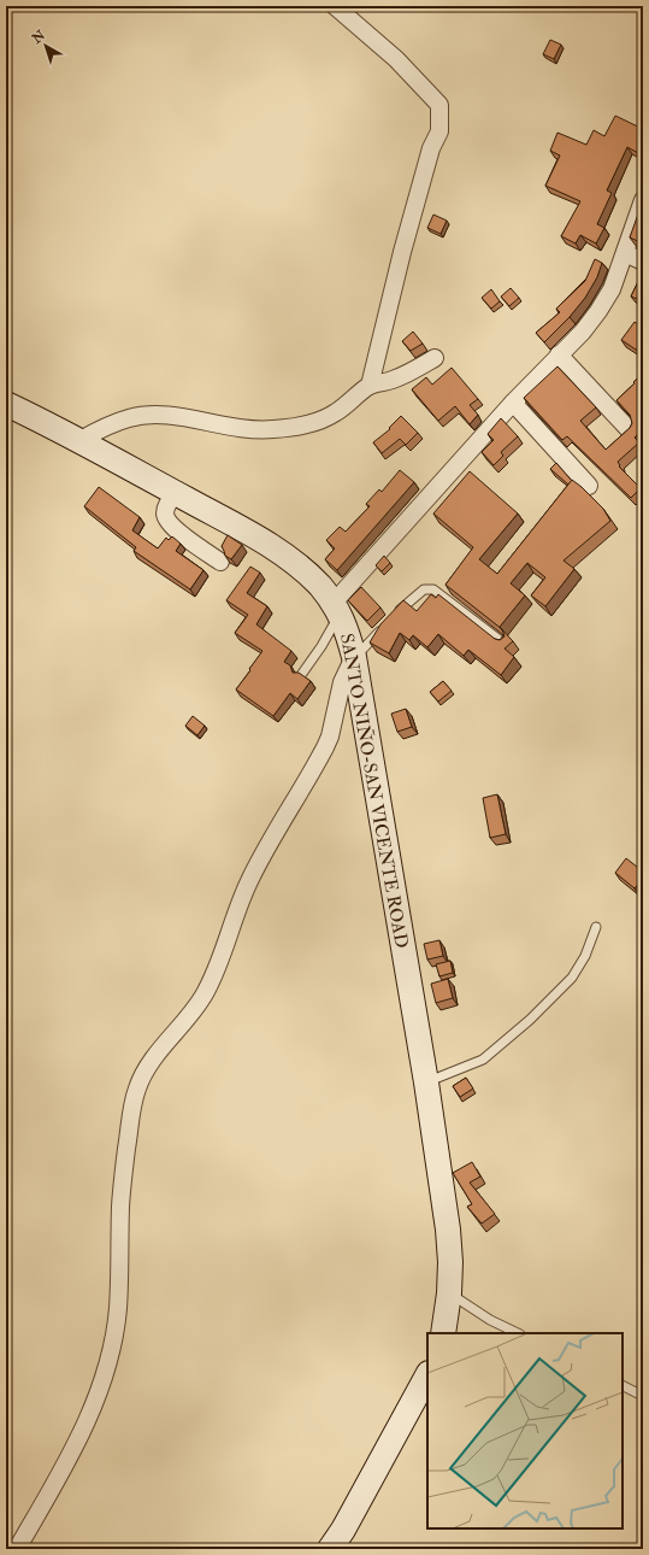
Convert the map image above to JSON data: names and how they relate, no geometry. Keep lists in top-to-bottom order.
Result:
{
  "streets": {
    "main road": ["SANTO NIÑO-SAN VICENTE ROAD"]
  },
  "north": "top left"
}
